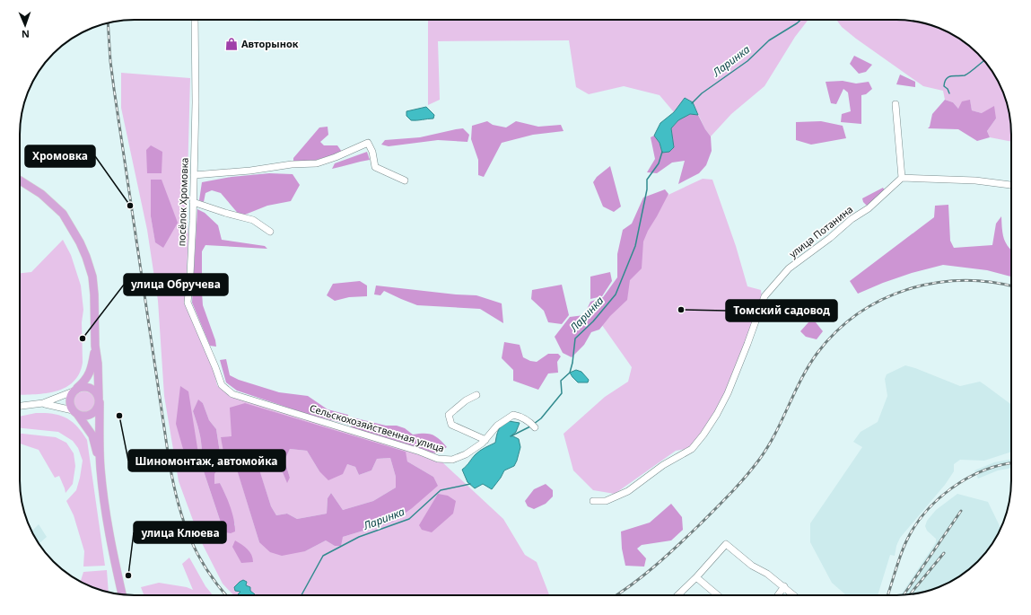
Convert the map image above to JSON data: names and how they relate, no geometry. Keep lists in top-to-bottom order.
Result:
{
  "streets": {
    "street": ["посёлок Хромовка", "улица Потанина", "Сельскохозяйственная улица"]
  },
  "crossings": [
    ["посёлок Хромовка", "Сельскохозяйственная улица"]
  ],
  "water": ["Ларинка"],
  "places": {
    "shop": ["Авторынок"],
    "other": [
      "Хромовка",
      "Томский садовод",
      "улица Обручева",
      "Шиномонтаж, автомойка",
      "улица Клюева"
    ]
  },
  "north": "bottom"
}
